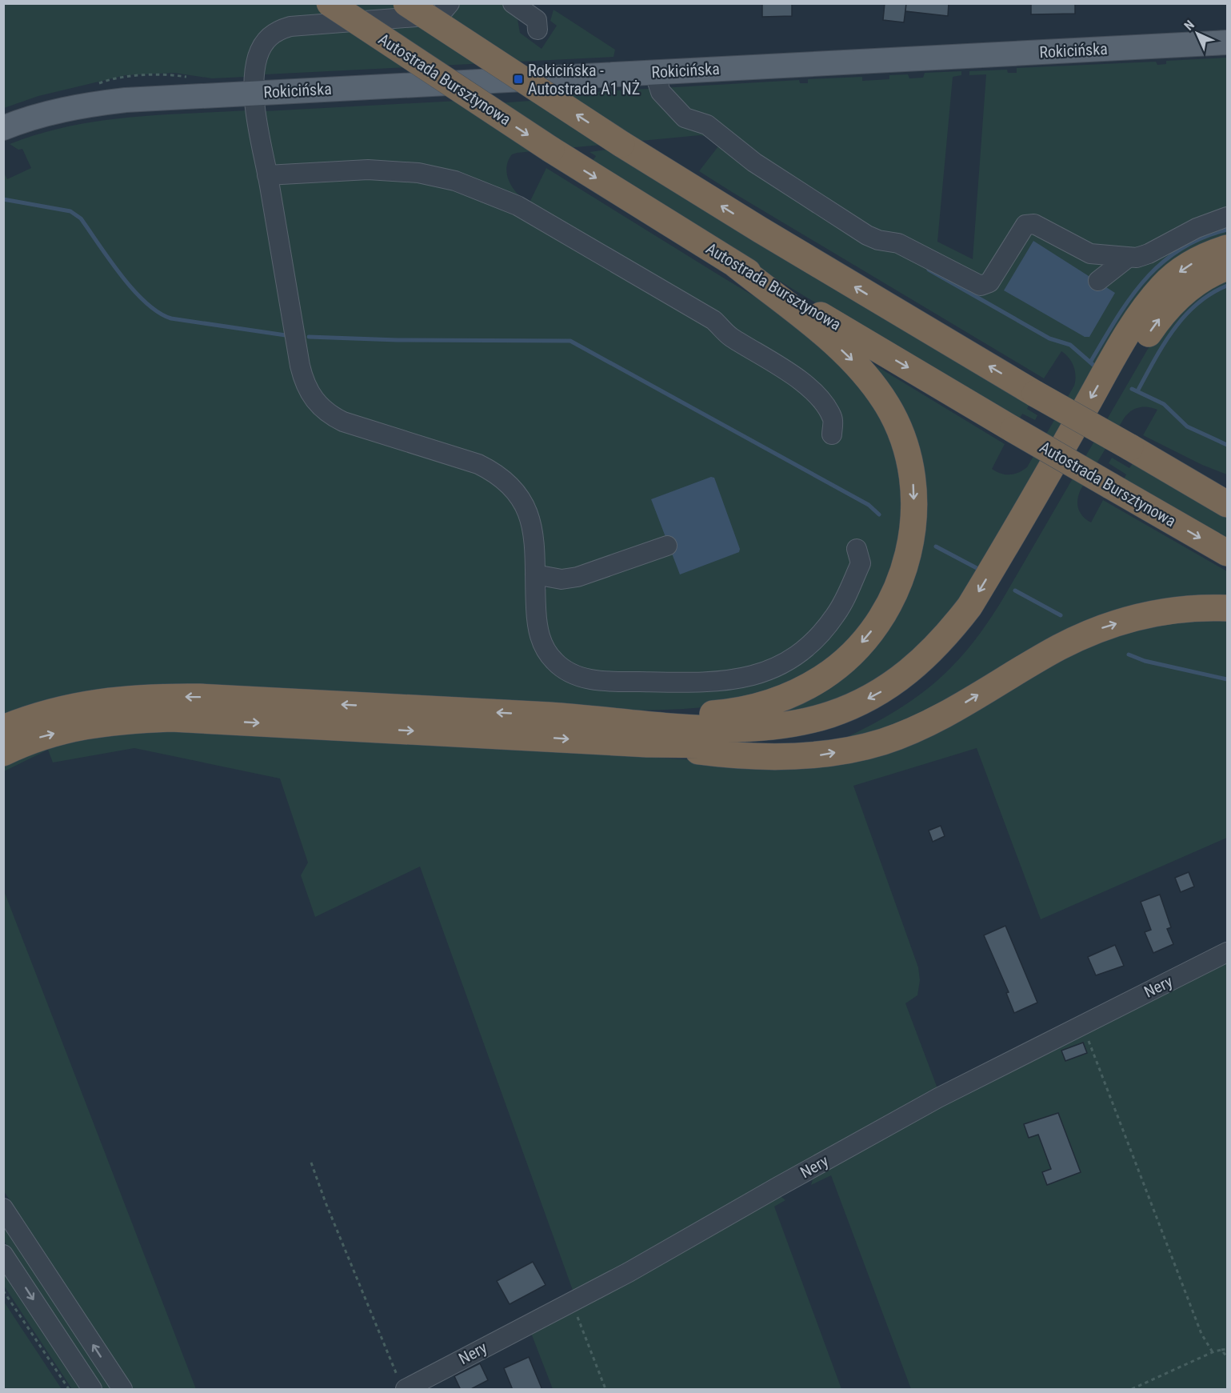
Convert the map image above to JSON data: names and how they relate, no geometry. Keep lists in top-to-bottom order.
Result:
{
  "streets": {
    "highway": ["Autostrada Bursztynowa"],
    "main road": ["Rokicińska"],
    "street": ["Nery"]
  },
  "places": {
    "transit": ["Rokicińska - Autostrada A1 NŻ"]
  },
  "north": "top left"
}
